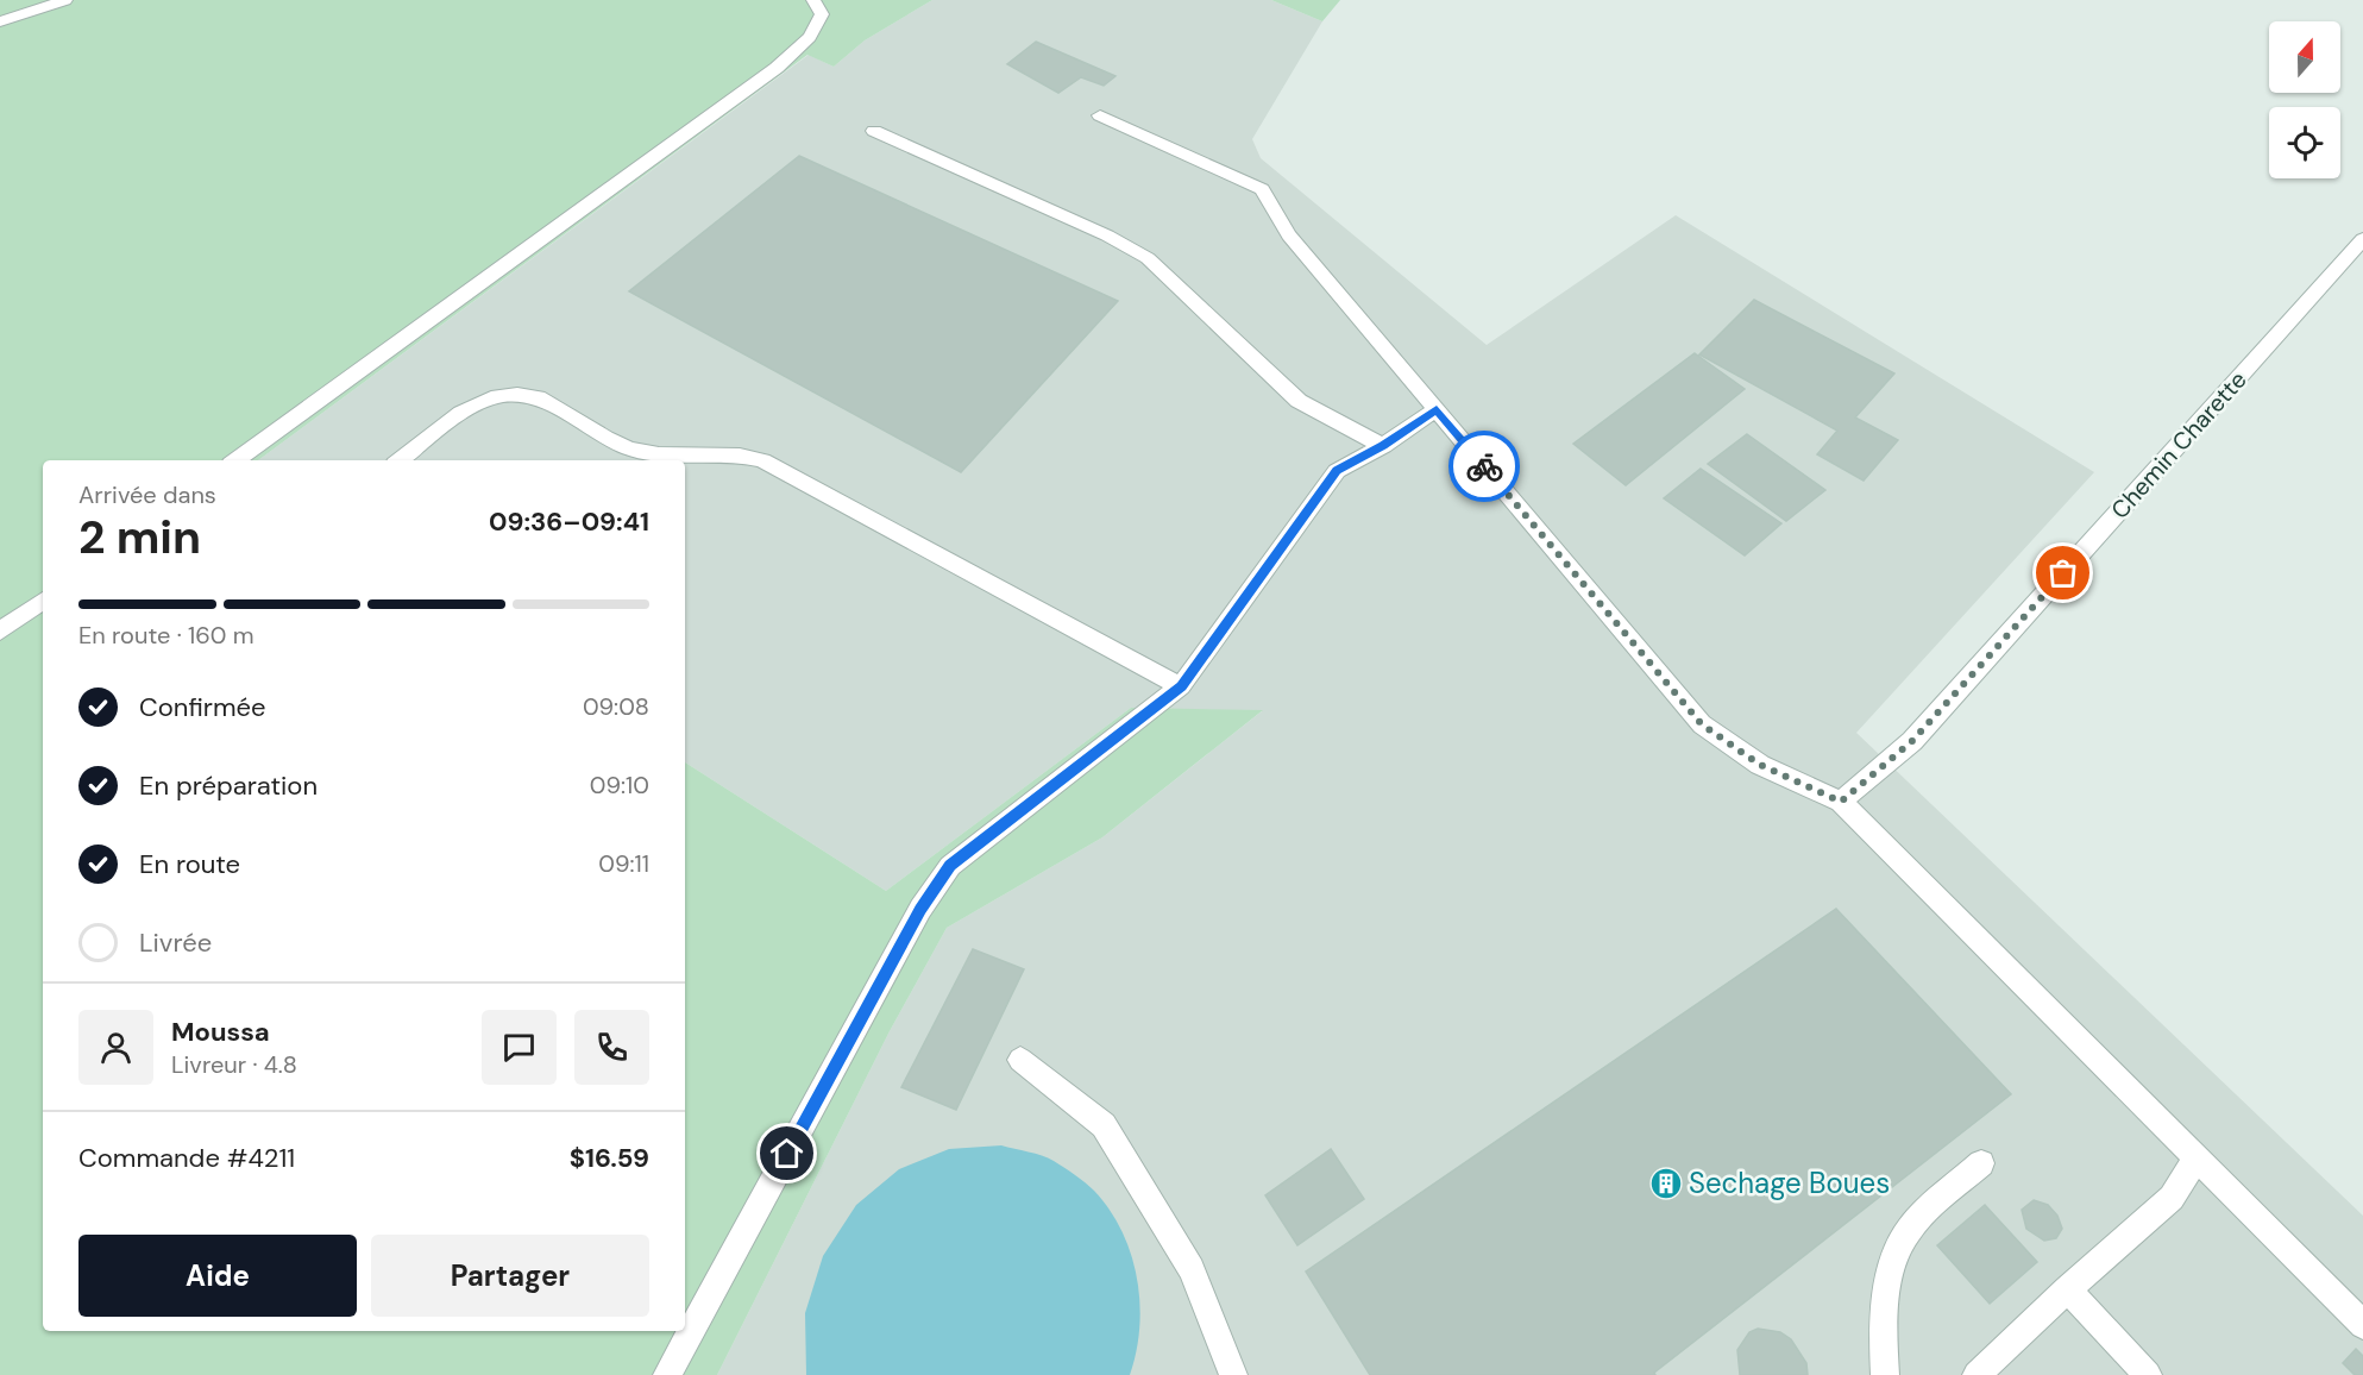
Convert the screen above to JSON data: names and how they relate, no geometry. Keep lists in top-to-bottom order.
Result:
{
  "streets": {
    "street": ["Chemin Charette"]
  },
  "places": {
    "building": ["Sechage Boues"]
  },
  "north": "top",
  "page": {
    "heading": ["2 min", "Arrivée dans", "09:36–09:41"],
    "panel": [
      "Moussa",
      "Livreur · 4.8",
      "Commande #4211",
      "$16.59"
    ],
    "bar": "En route · 160 m",
    "list": [
      ["Confirmée", "09:08"],
      ["En préparation", "09:10"],
      ["En route", "09:11"],
      "Livrée"
    ],
    "buttons": ["Aide", "Partager"]
  }
}
